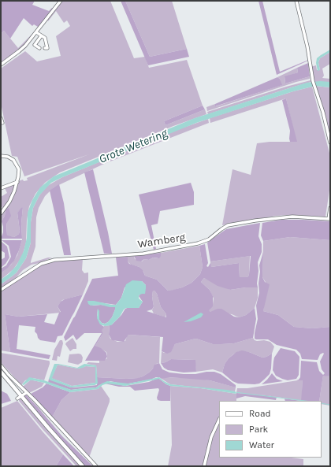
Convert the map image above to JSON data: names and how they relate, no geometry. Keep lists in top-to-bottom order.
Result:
{
  "streets": {
    "street": ["Wamberg"]
  },
  "water": ["Grote Wetering"],
  "legend": ["Road", "Park", "Water"]
}
